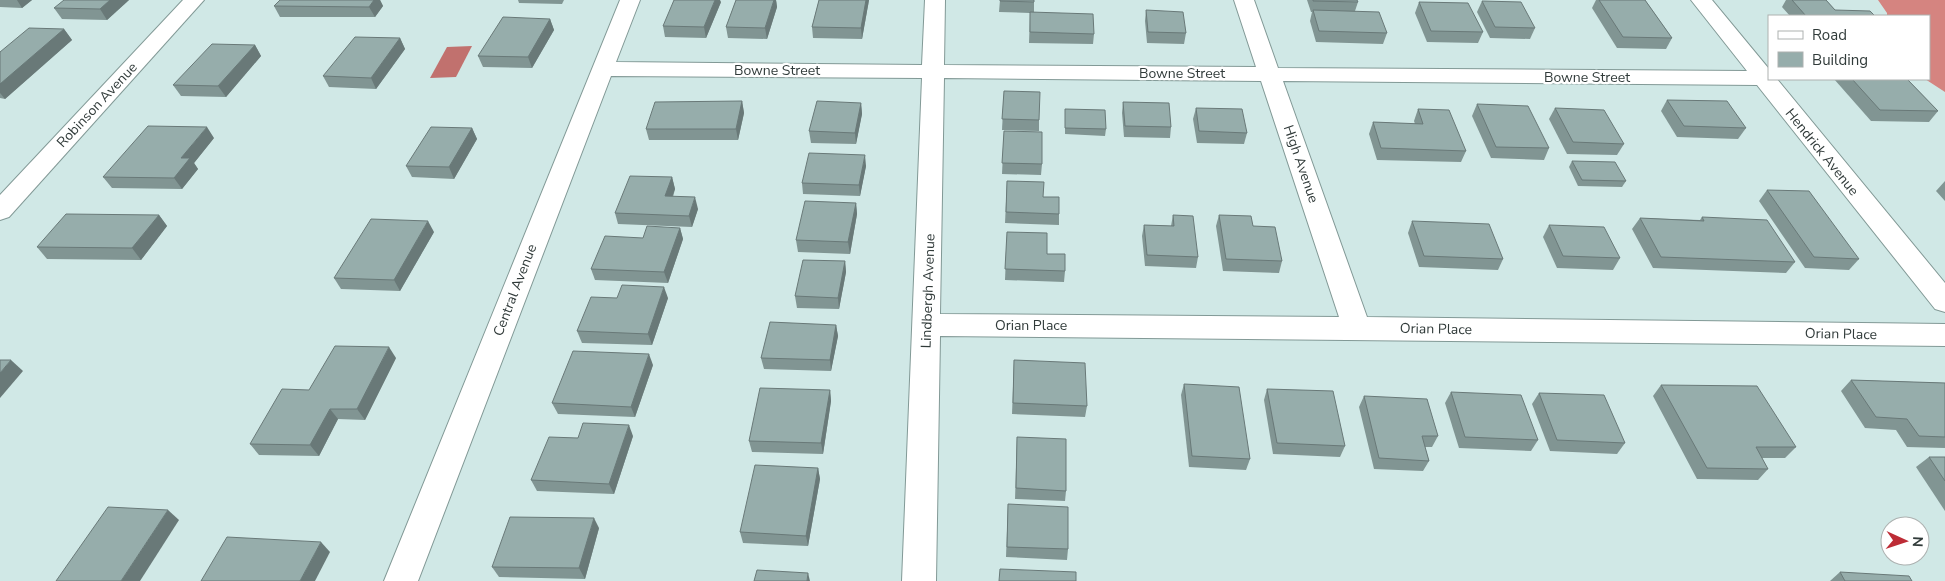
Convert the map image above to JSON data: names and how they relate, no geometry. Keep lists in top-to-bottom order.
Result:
{
  "streets": {
    "street": [
      "Bowne Street",
      "Robinson Avenue",
      "Hendrick Avenue",
      "High Avenue",
      "Central Avenue",
      "Lindbergh Avenue",
      "Orian Place"
    ]
  },
  "crossings": [
    ["Bowne Street", "Hendrick Avenue"],
    ["Bowne Street", "High Avenue"],
    ["Bowne Street", "Central Avenue"],
    ["Bowne Street", "Lindbergh Avenue"],
    ["High Avenue", "Orian Place"],
    ["Lindbergh Avenue", "Orian Place"]
  ],
  "legend": ["Road", "Building"],
  "north": "right"
}
